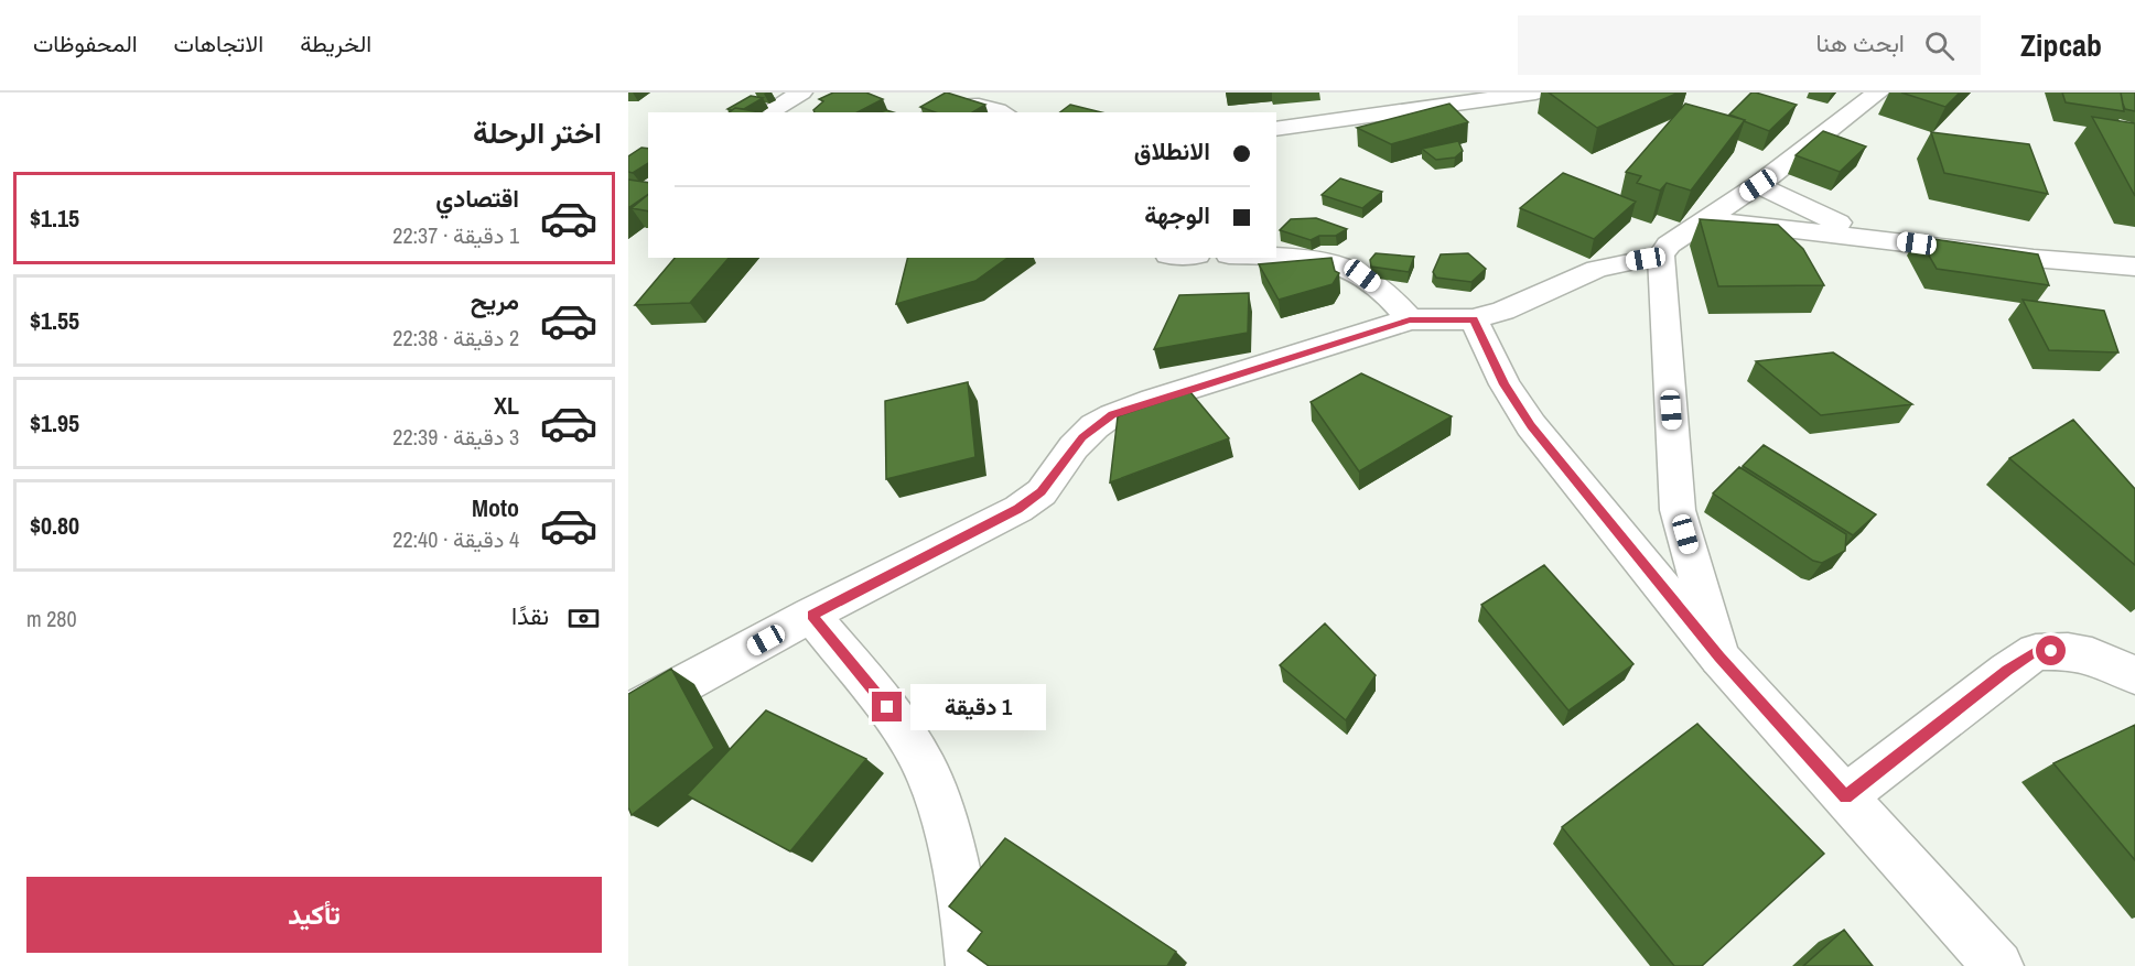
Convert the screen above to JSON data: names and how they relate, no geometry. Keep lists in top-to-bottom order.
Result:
{
  "page": {
    "header": "Zipcab",
    "search": "ابحث هنا",
    "nav": ["الخريطة", "الاتجاهات", "المحفوظات"],
    "heading": "اختر الرحلة",
    "banner": ["الانطلاق", "الوجهة"],
    "list": [
      {
        "name": "اقتصادي",
        "note": "1 دقيقة · 22:37",
        "value": "$1.15"
      },
      {
        "name": "مريح",
        "note": "2 دقيقة · 22:38",
        "value": "$1.55"
      },
      {
        "name": "XL",
        "note": "3 دقيقة · 22:39",
        "value": "$1.95"
      },
      {
        "name": "Moto",
        "note": "4 دقيقة · 22:40",
        "value": "$0.80"
      }
    ],
    "pay": ["نقدًا", "280 m"],
    "bubble": "1 دقيقة",
    "buttons": "تأكيد"
  }
}
